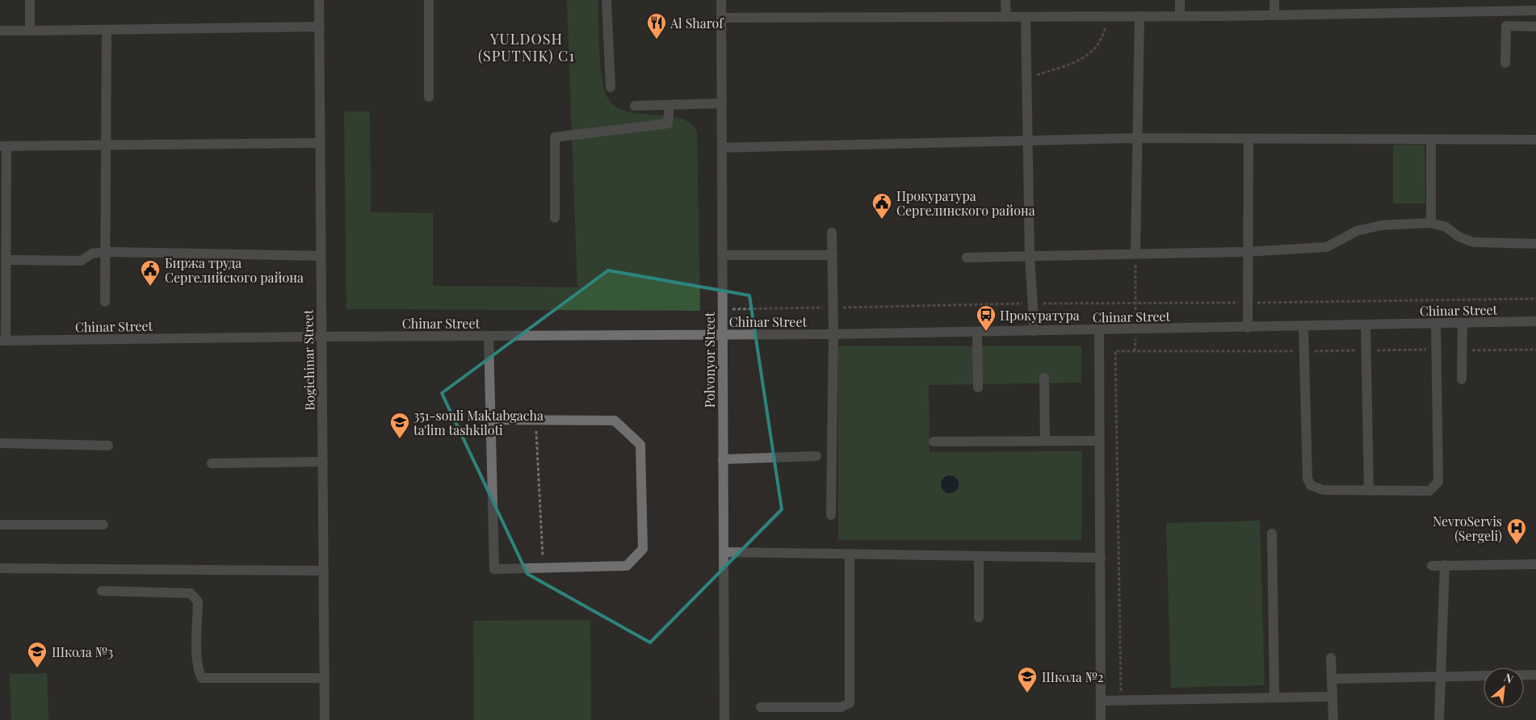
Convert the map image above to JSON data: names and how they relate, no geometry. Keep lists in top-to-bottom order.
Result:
{
  "streets": {
    "street": ["Chinar Street", "Bogichinar Street", "Polvonyor Street"]
  },
  "crossings": [
    ["Chinar Street", "Bogichinar Street"],
    ["Chinar Street", "Polvonyor Street"]
  ],
  "districts": ["YULDOSH (SPUTNIK) C1"],
  "places": {
    "restaurant": ["Al Sharof"],
    "public building": ["Прокуратура Сергелинского района", "Биржа труда Сергелийского района"],
    "bus stop": ["Прокуратура"],
    "school or university": ["351-sonli Maktabgacha ta'lim tashkiloti", "Школа №3", "Школа №2"],
    "hospital": ["NevroServis (Sergeli)"]
  },
  "north": "top right"
}
